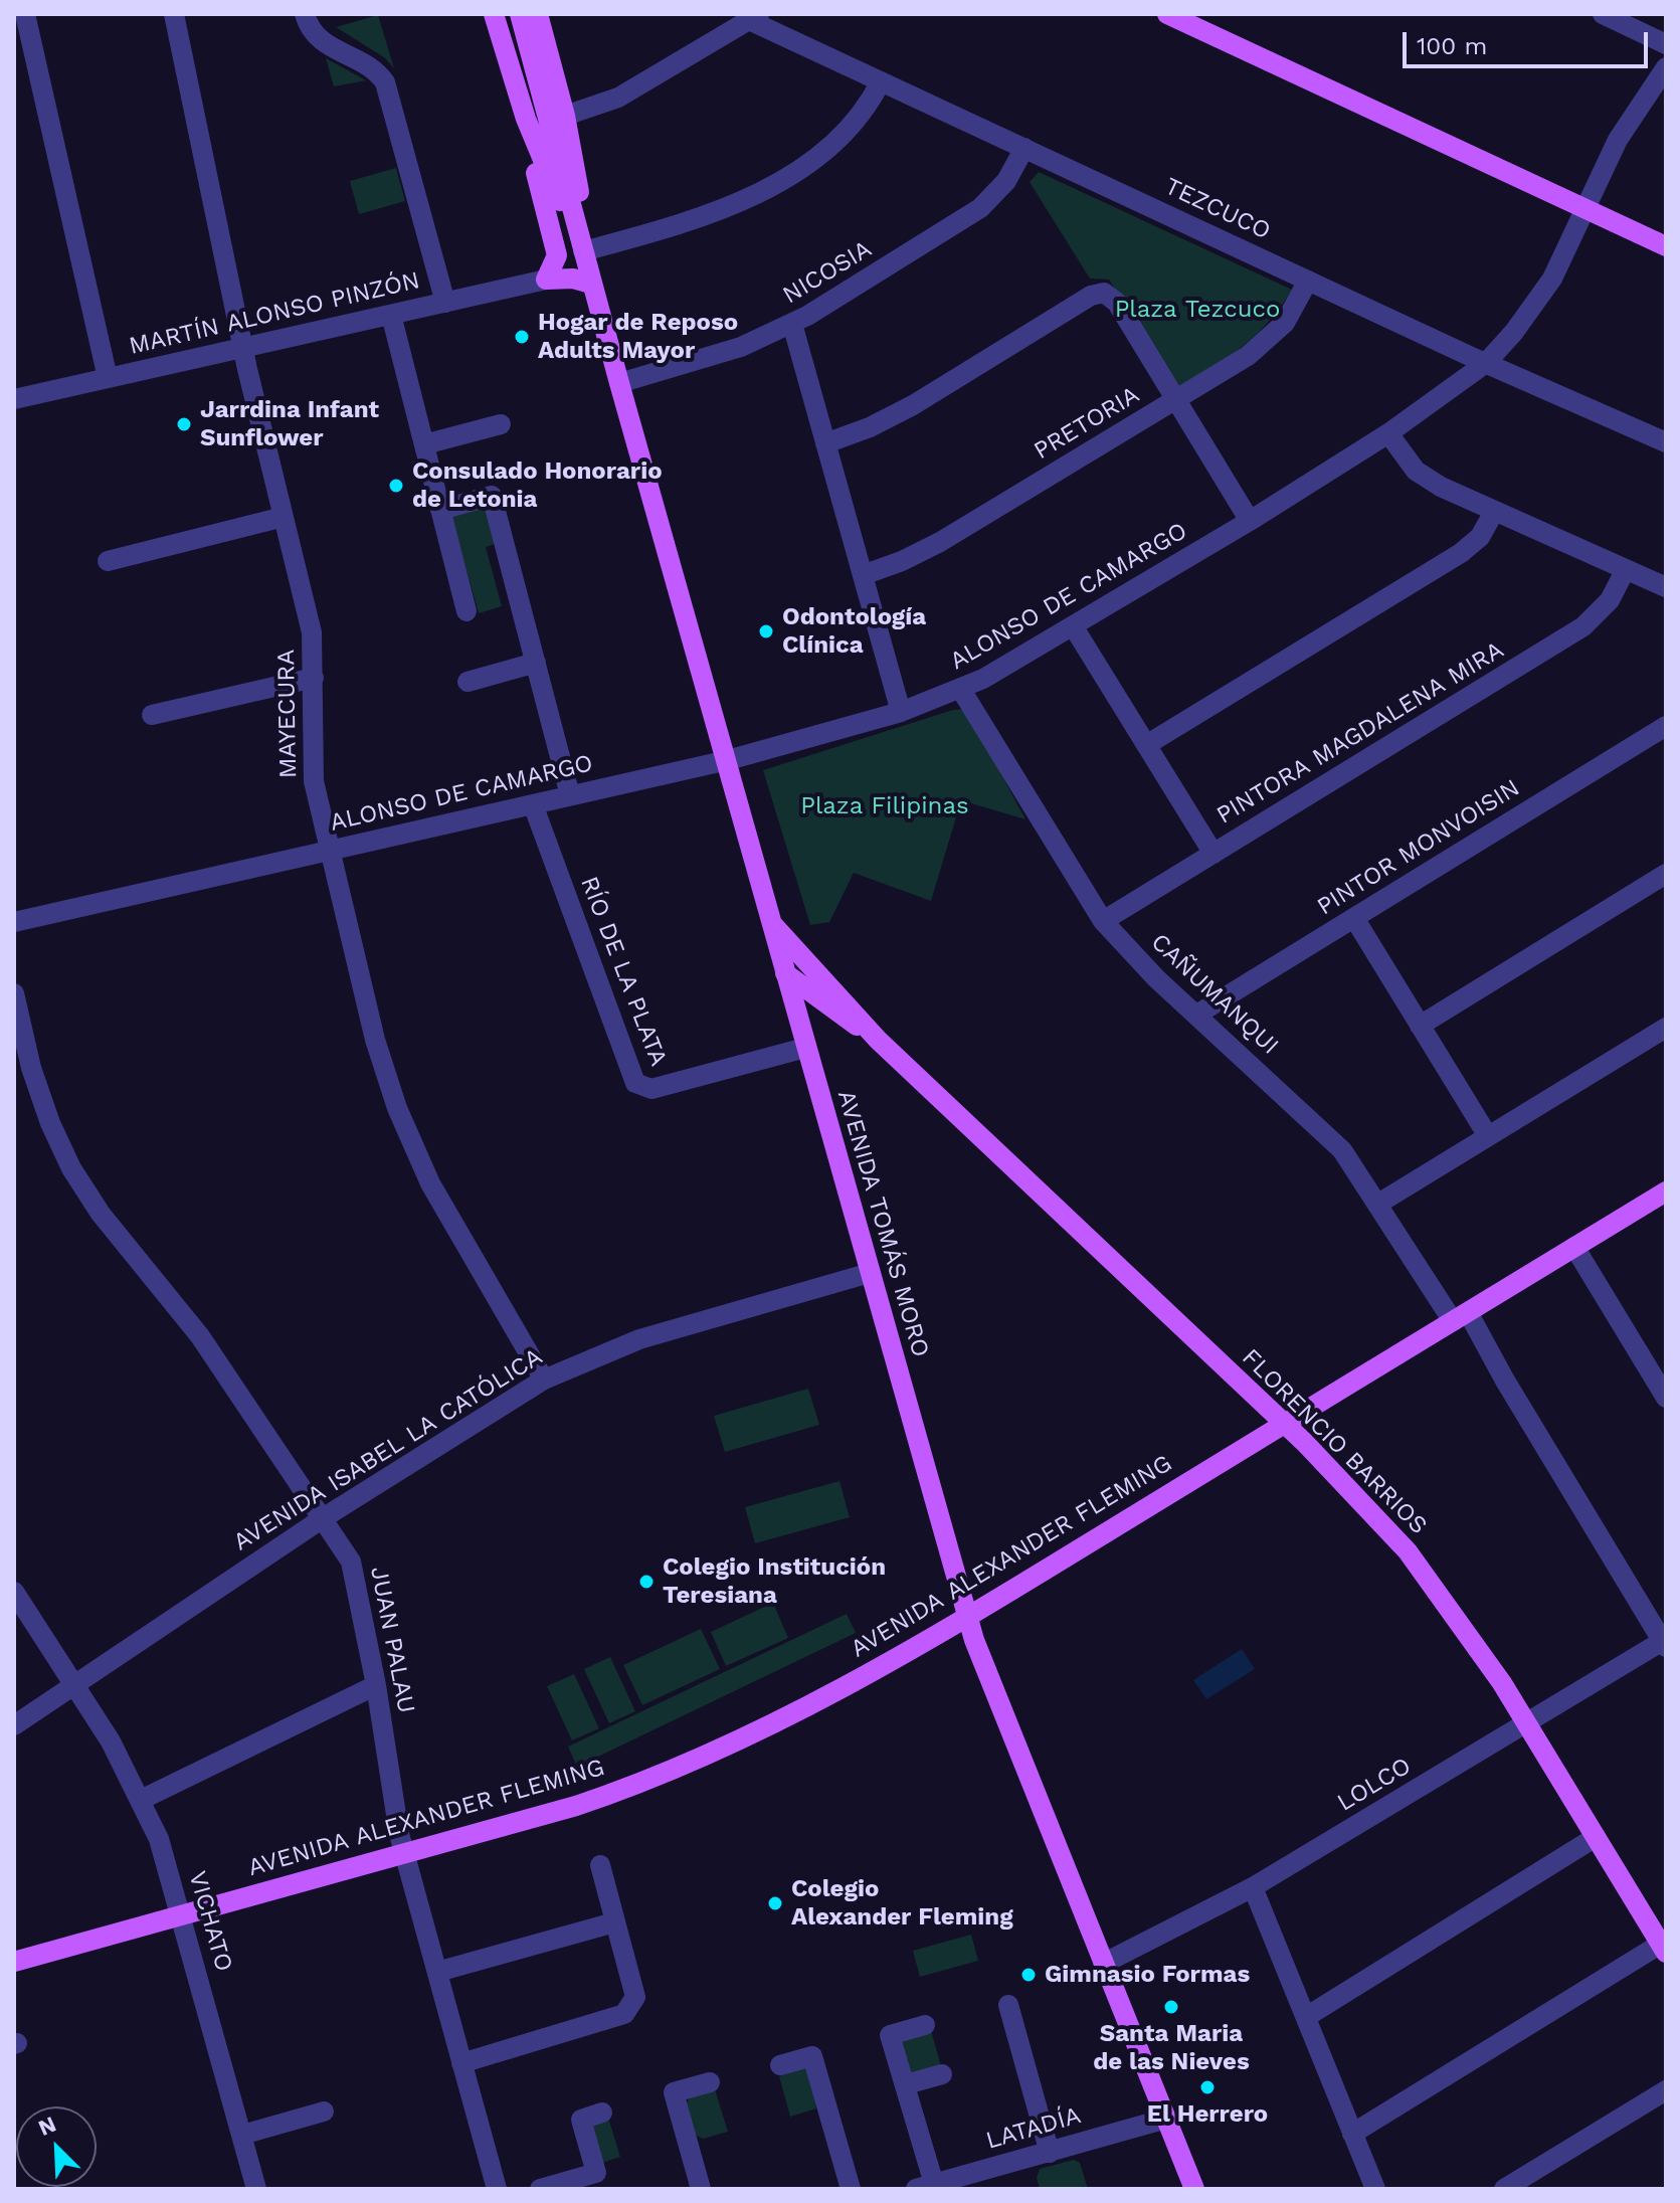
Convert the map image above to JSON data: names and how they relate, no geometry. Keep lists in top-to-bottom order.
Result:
{
  "streets": {
    "main road": ["AVENIDA TOMÁS MORO", "FLORENCIO BARRIOS", "AVENIDA ALEXANDER FLEMING"],
    "street": [
      "TEZCUCO",
      "NICOSIA",
      "MARTÍN ALONSO PINZÓN",
      "PRETORIA",
      "ALONSO DE CAMARGO",
      "MAYECURA",
      "PINTORA MAGDALENA MIRA",
      "PINTOR MONVOISIN",
      "RÍO DE LA PLATA",
      "CAÑUMANQUI",
      "AVENIDA ISABEL LA CATÓLICA",
      "JUAN PALAU",
      "LOLCO",
      "VICHATO",
      "LATADÍA"
    ]
  },
  "crossings": [
    ["TEZCUCO", "NICOSIA"],
    ["TEZCUCO", "PRETORIA"],
    ["TEZCUCO", "ALONSO DE CAMARGO"],
    ["NICOSIA", "AVENIDA TOMÁS MORO"],
    ["MARTÍN ALONSO PINZÓN", "MAYECURA"],
    ["ALONSO DE CAMARGO", "MAYECURA"],
    ["ALONSO DE CAMARGO", "RÍO DE LA PLATA"],
    ["ALONSO DE CAMARGO", "CAÑUMANQUI"],
    ["ALONSO DE CAMARGO", "AVENIDA TOMÁS MORO"],
    ["MAYECURA", "AVENIDA ISABEL LA CATÓLICA"],
    ["PINTORA MAGDALENA MIRA", "CAÑUMANQUI"],
    ["PINTOR MONVOISIN", "CAÑUMANQUI"],
    ["RÍO DE LA PLATA", "AVENIDA TOMÁS MORO"],
    ["CAÑUMANQUI", "AVENIDA ALEXANDER FLEMING"],
    ["CAÑUMANQUI", "LOLCO"],
    ["AVENIDA TOMÁS MORO", "FLORENCIO BARRIOS"],
    ["AVENIDA TOMÁS MORO", "AVENIDA ISABEL LA CATÓLICA"],
    ["AVENIDA TOMÁS MORO", "AVENIDA ALEXANDER FLEMING"],
    ["AVENIDA TOMÁS MORO", "LOLCO"],
    ["AVENIDA TOMÁS MORO", "LATADÍA"],
    ["FLORENCIO BARRIOS", "AVENIDA ALEXANDER FLEMING"],
    ["FLORENCIO BARRIOS", "LOLCO"],
    ["AVENIDA ISABEL LA CATÓLICA", "JUAN PALAU"],
    ["AVENIDA ISABEL LA CATÓLICA", "VICHATO"],
    ["AVENIDA ALEXANDER FLEMING", "JUAN PALAU"],
    ["AVENIDA ALEXANDER FLEMING", "VICHATO"]
  ],
  "parks": ["Plaza Tezcuco", "Plaza Filipinas"],
  "places": [
    "Hogar de Reposo Adults Mayor",
    "Jarrdina Infant Sunflower",
    "Consulado Honorario de Letonia",
    "Odontología Clínica",
    "Colegio Institución Teresiana",
    "Colegio Alexander Fleming",
    "Gimnasio Formas",
    "Santa Maria de las Nieves",
    "El Herrero"
  ],
  "scale_bar": "100 m",
  "north": "top left"
}
